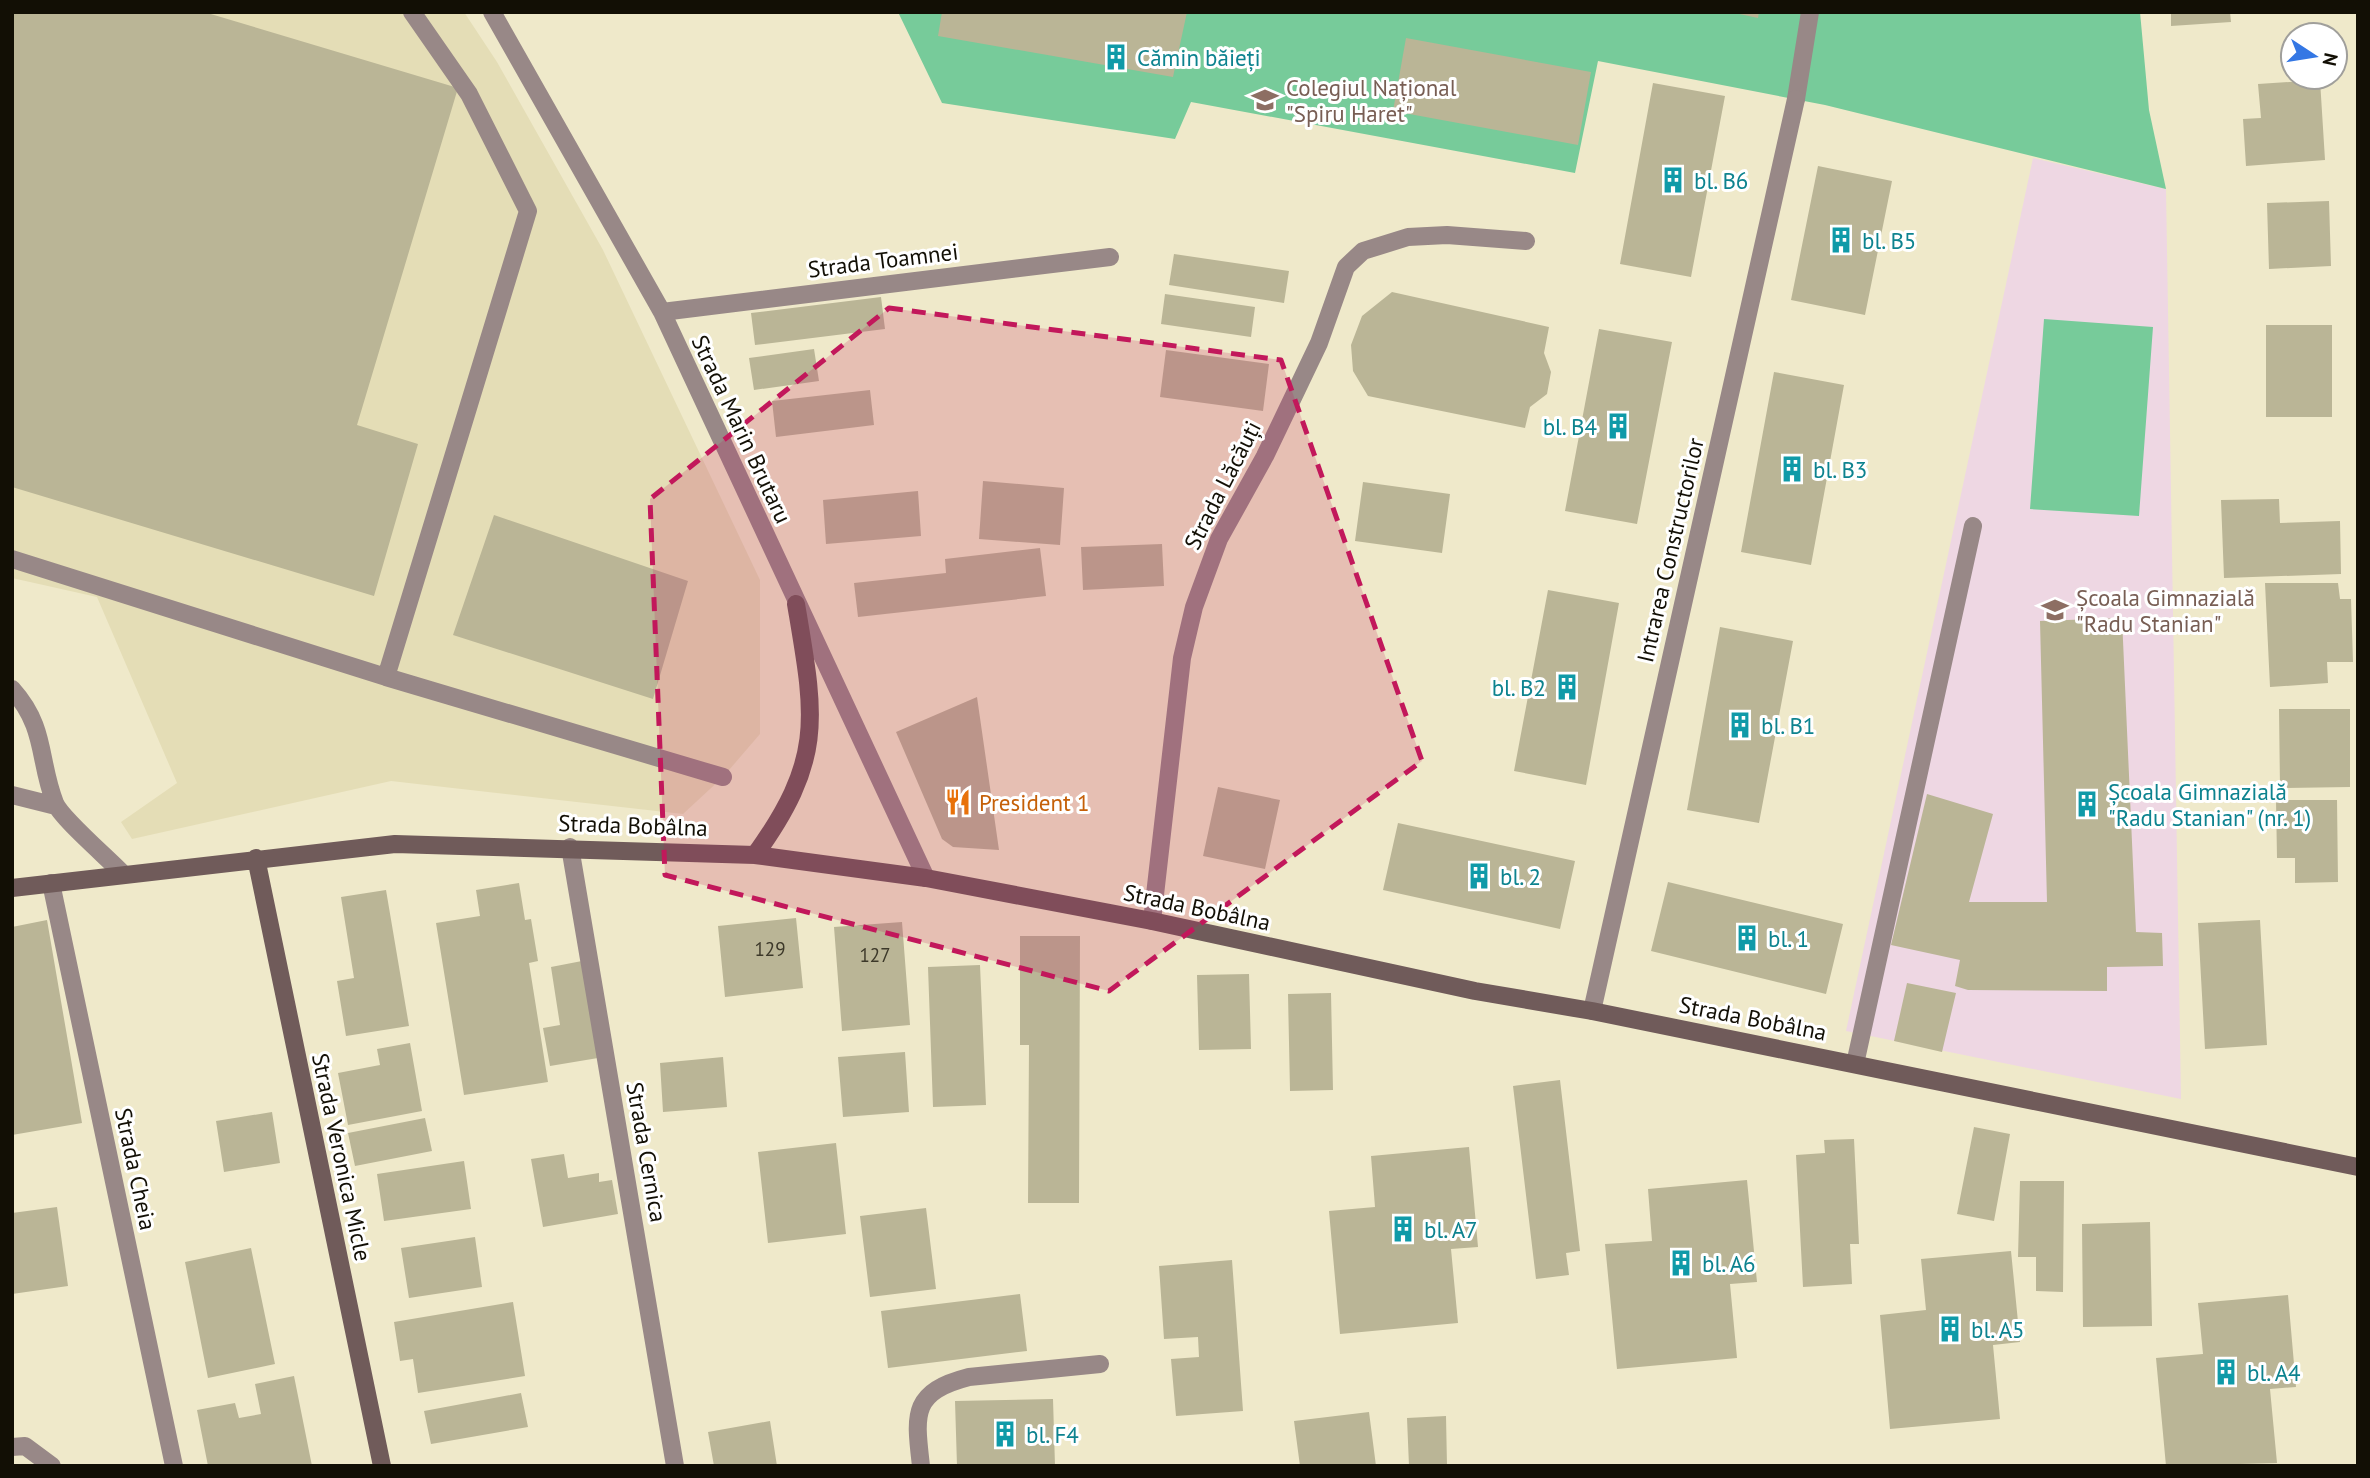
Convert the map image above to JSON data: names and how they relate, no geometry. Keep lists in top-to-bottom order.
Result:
{
  "streets": {
    "main road": ["Strada Bobâlna", "Strada Veronica Micle"],
    "street": [
      "Strada Toamnei",
      "Strada Marin Brutaru",
      "Strada Lăcăuți",
      "Intrarea Constructorilor",
      "Strada Cernica",
      "Strada Cheia"
    ]
  },
  "crossings": [
    ["Strada Toamnei", "Strada Marin Brutaru"],
    ["Strada Marin Brutaru", "Strada Bobâlna"],
    ["Strada Lăcăuți", "Strada Bobâlna"],
    ["Intrarea Constructorilor", "Strada Bobâlna"],
    ["Strada Bobâlna", "Strada Cernica"],
    ["Strada Bobâlna", "Strada Veronica Micle"],
    ["Strada Bobâlna", "Strada Cheia"]
  ],
  "places": {
    "building": [
      "Cămin băieți",
      "bl. B6",
      "bl. B5",
      "bl. B4",
      "bl. B3",
      "bl. B2",
      "bl. B1",
      "Școala Gimnazială \"Radu Stanian\" (nr. 1)",
      "bl. 2",
      "bl. 1",
      "bl. A7",
      "bl. A6",
      "bl. A5",
      "bl. A4",
      "bl. F4"
    ],
    "school or university": ["Colegiul Național \"Spiru Haret\"", "Școala Gimnazială \"Radu Stanian\""],
    "restaurant": ["President 1"]
  },
  "house_numbers": ["129", "127"],
  "north": "right"
}
